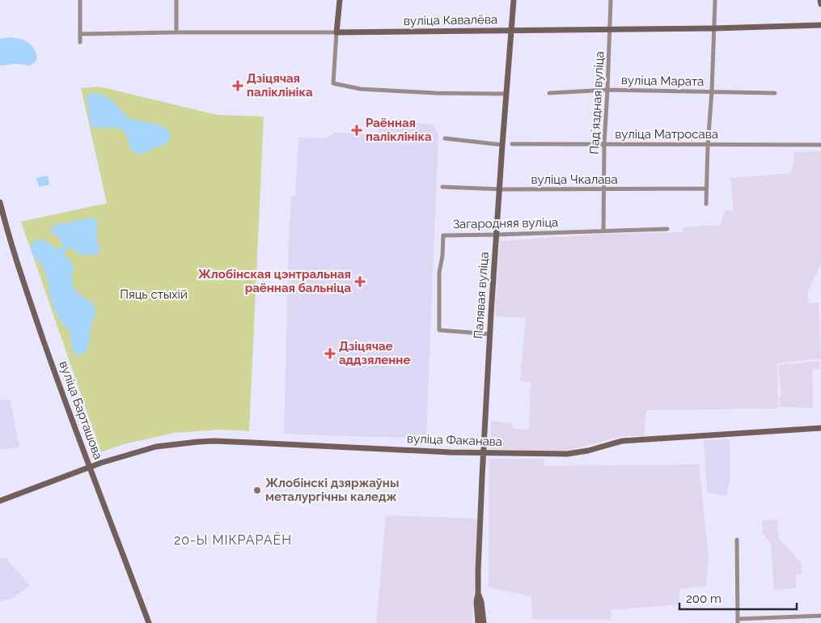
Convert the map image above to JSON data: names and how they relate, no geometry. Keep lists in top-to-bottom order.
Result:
{
  "streets": {
    "main road": [
      "вуліца Кавалёва",
      "Палявая вуліца",
      "вуліца Барташова",
      "вуліца Факанава"
    ],
    "street": [
      "вуліца Марата",
      "Падʼяздная вуліца",
      "вуліца Матросава",
      "вуліца Чкалава",
      "Загародняя вуліца"
    ]
  },
  "crossings": [
    ["вуліца Кавалёва", "Падʼяздная вуліца"],
    ["вуліца Кавалёва", "Палявая вуліца"],
    ["вуліца Марата", "Падʼяздная вуліца"],
    ["Падʼяздная вуліца", "вуліца Матросава"],
    ["Падʼяздная вуліца", "вуліца Чкалава"],
    ["Падʼяздная вуліца", "Загародняя вуліца"],
    ["вуліца Чкалава", "Палявая вуліца"],
    ["Загародняя вуліца", "Палявая вуліца"],
    ["Палявая вуліца", "вуліца Факанава"],
    ["вуліца Барташова", "вуліца Факанава"]
  ],
  "districts": ["20-Ы МІКРАРАЁН"],
  "parks": ["Пяць стыхій"],
  "places": {
    "health": [
      "Дзіцячая паліклініка",
      "Раённая паліклініка",
      "Жлобінская цэнтральная раённая бальніца",
      "Дзіцячае аддзяленне"
    ],
    "other": ["Жлобінскі дзяржаўны металургічны каледж"]
  },
  "scale_bar": "200 m"
}
